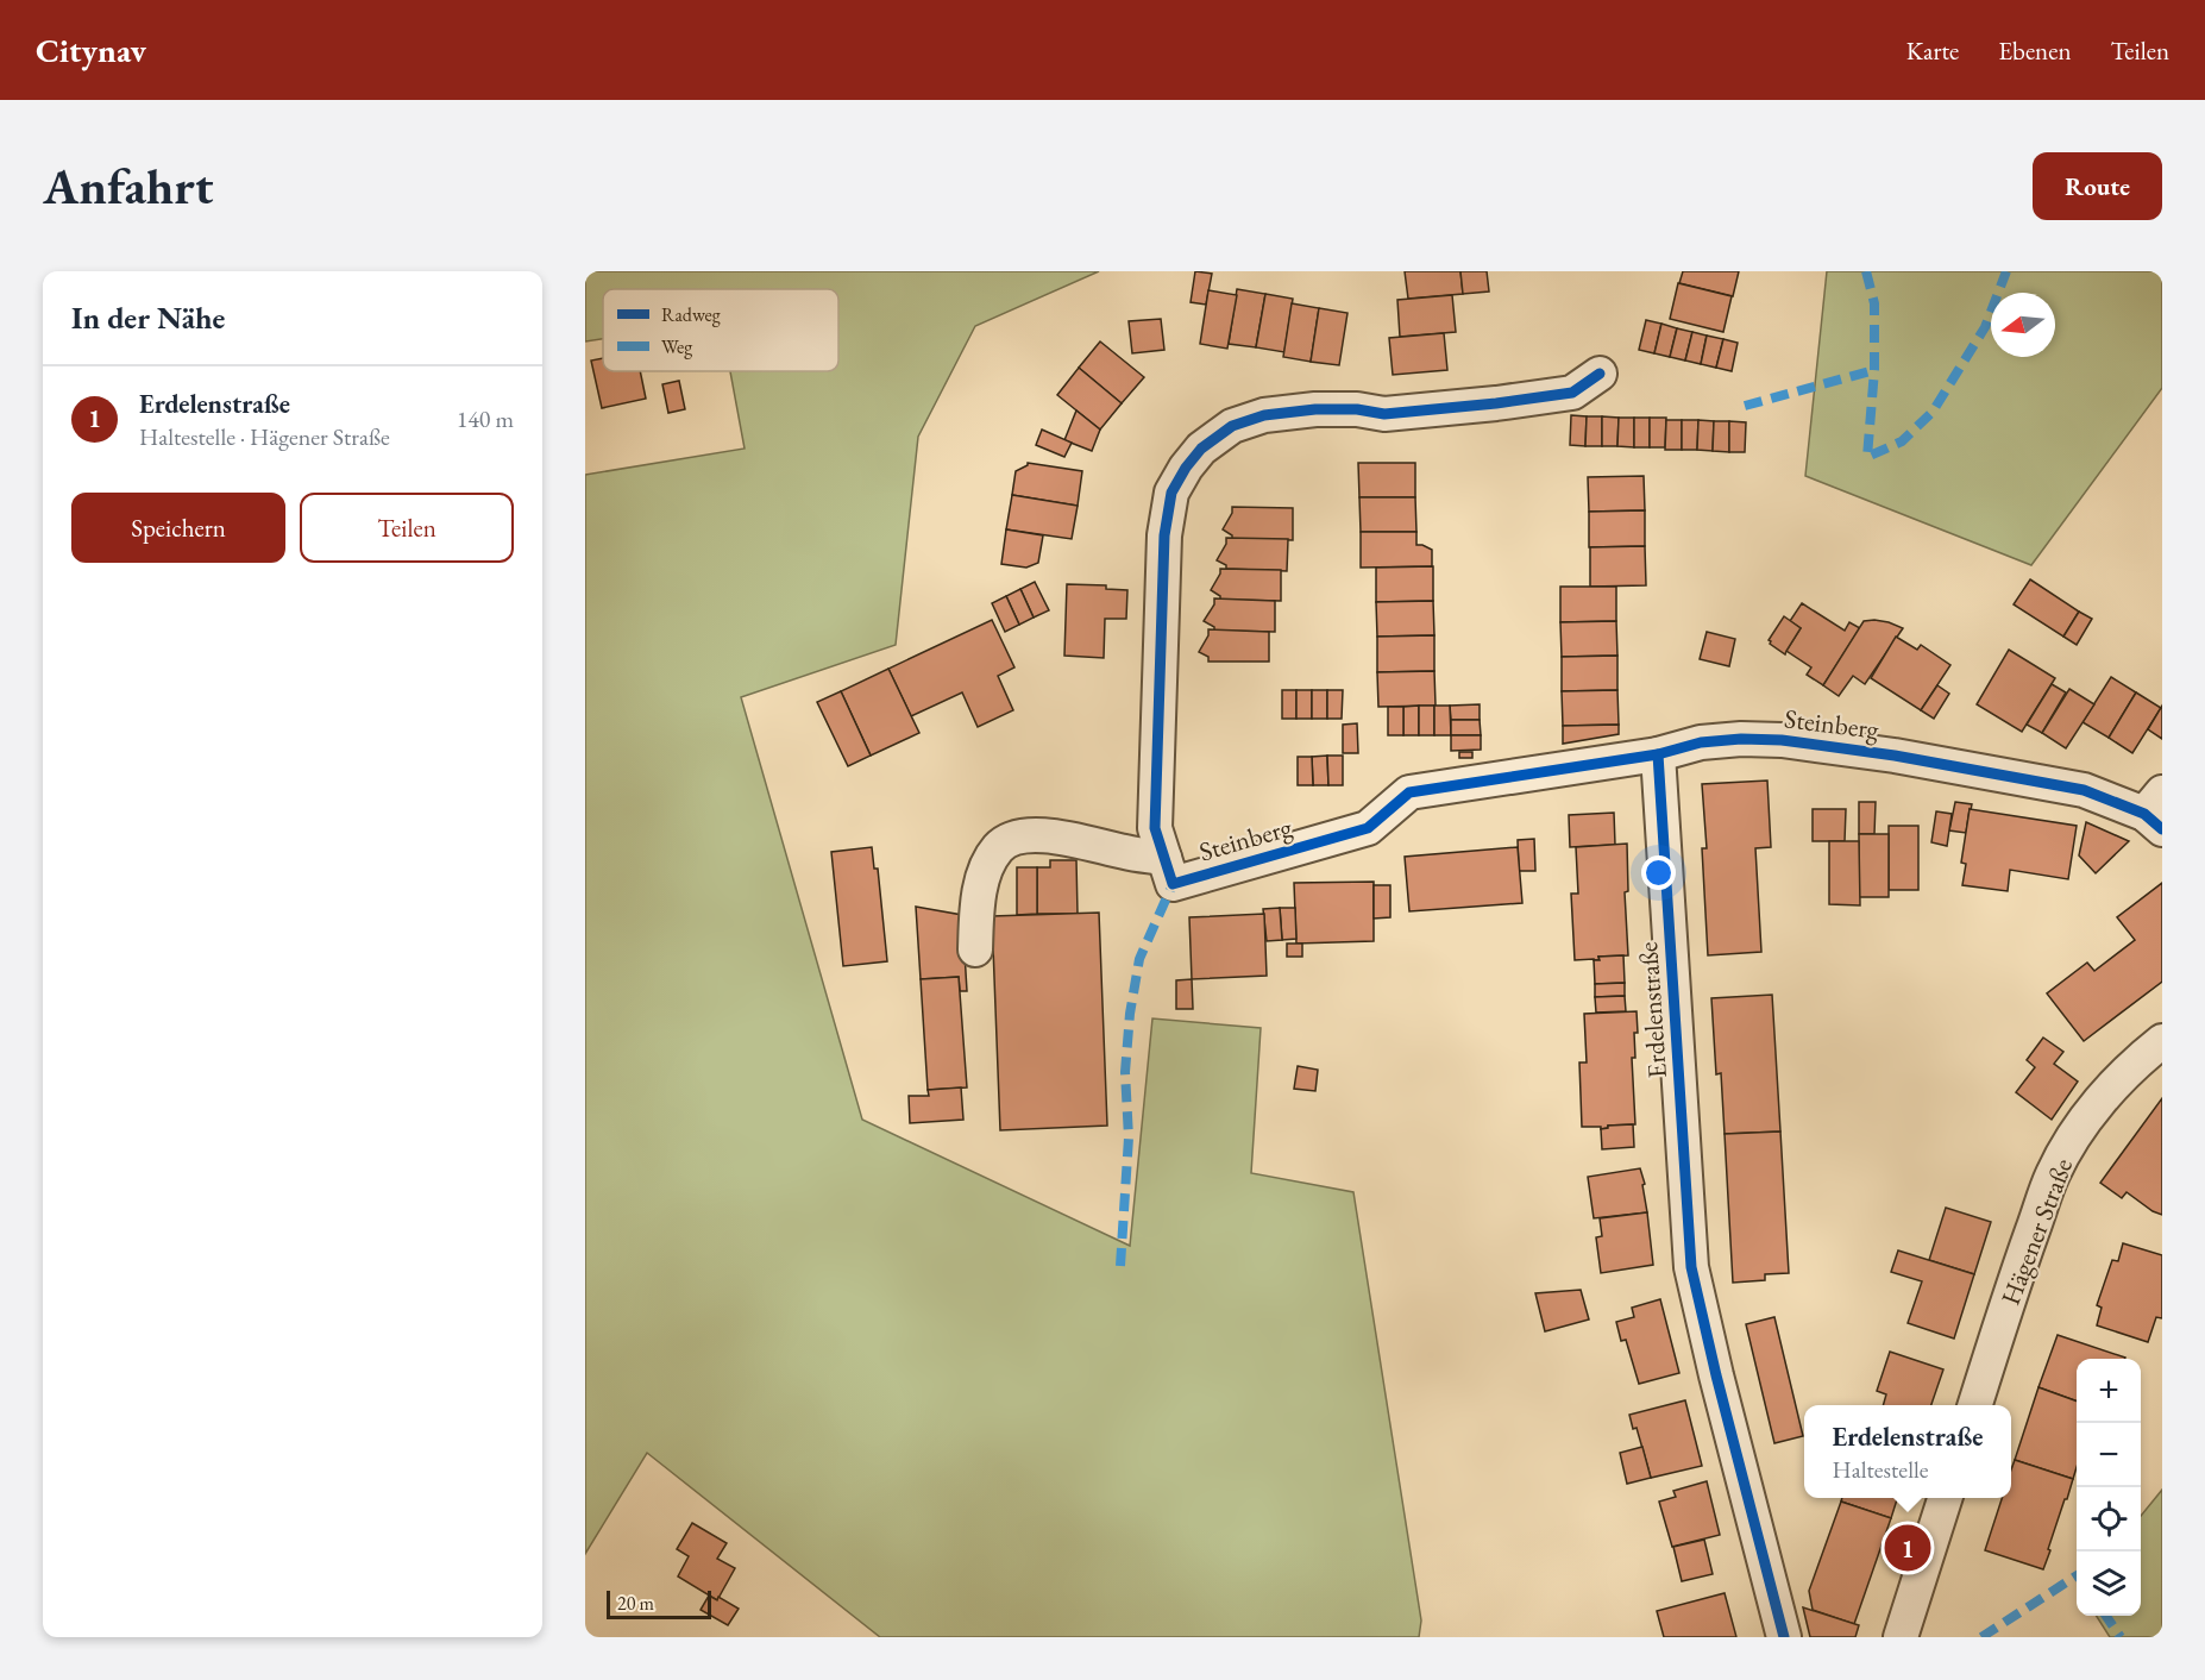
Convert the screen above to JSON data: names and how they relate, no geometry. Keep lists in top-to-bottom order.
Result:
{
  "streets": {
    "street": ["Steinberg", "Erdelenstraße", "Hägener Straße"]
  },
  "crossings": [
    ["Steinberg", "Erdelenstraße"]
  ],
  "legend": ["Radweg", "Weg"],
  "scale_bar": "20 m",
  "north": "left",
  "page": {
    "header": "Citynav",
    "nav": ["Karte", "Ebenen", "Teilen"],
    "buttons": [
      "Route",
      ["Speichern", "Teilen"]
    ],
    "title": "Anfahrt",
    "heading": "In der Nähe",
    "list": [
      {
        "mark": "1",
        "name": "Erdelenstraße",
        "note": "Haltestelle · Hägener Straße",
        "value": "140 m"
      }
    ],
    "map_buttons": ["+", "−"],
    "popup": ["Erdelenstraße", "Haltestelle"],
    "pins": "1",
    "scale": "20 m"
  }
}
